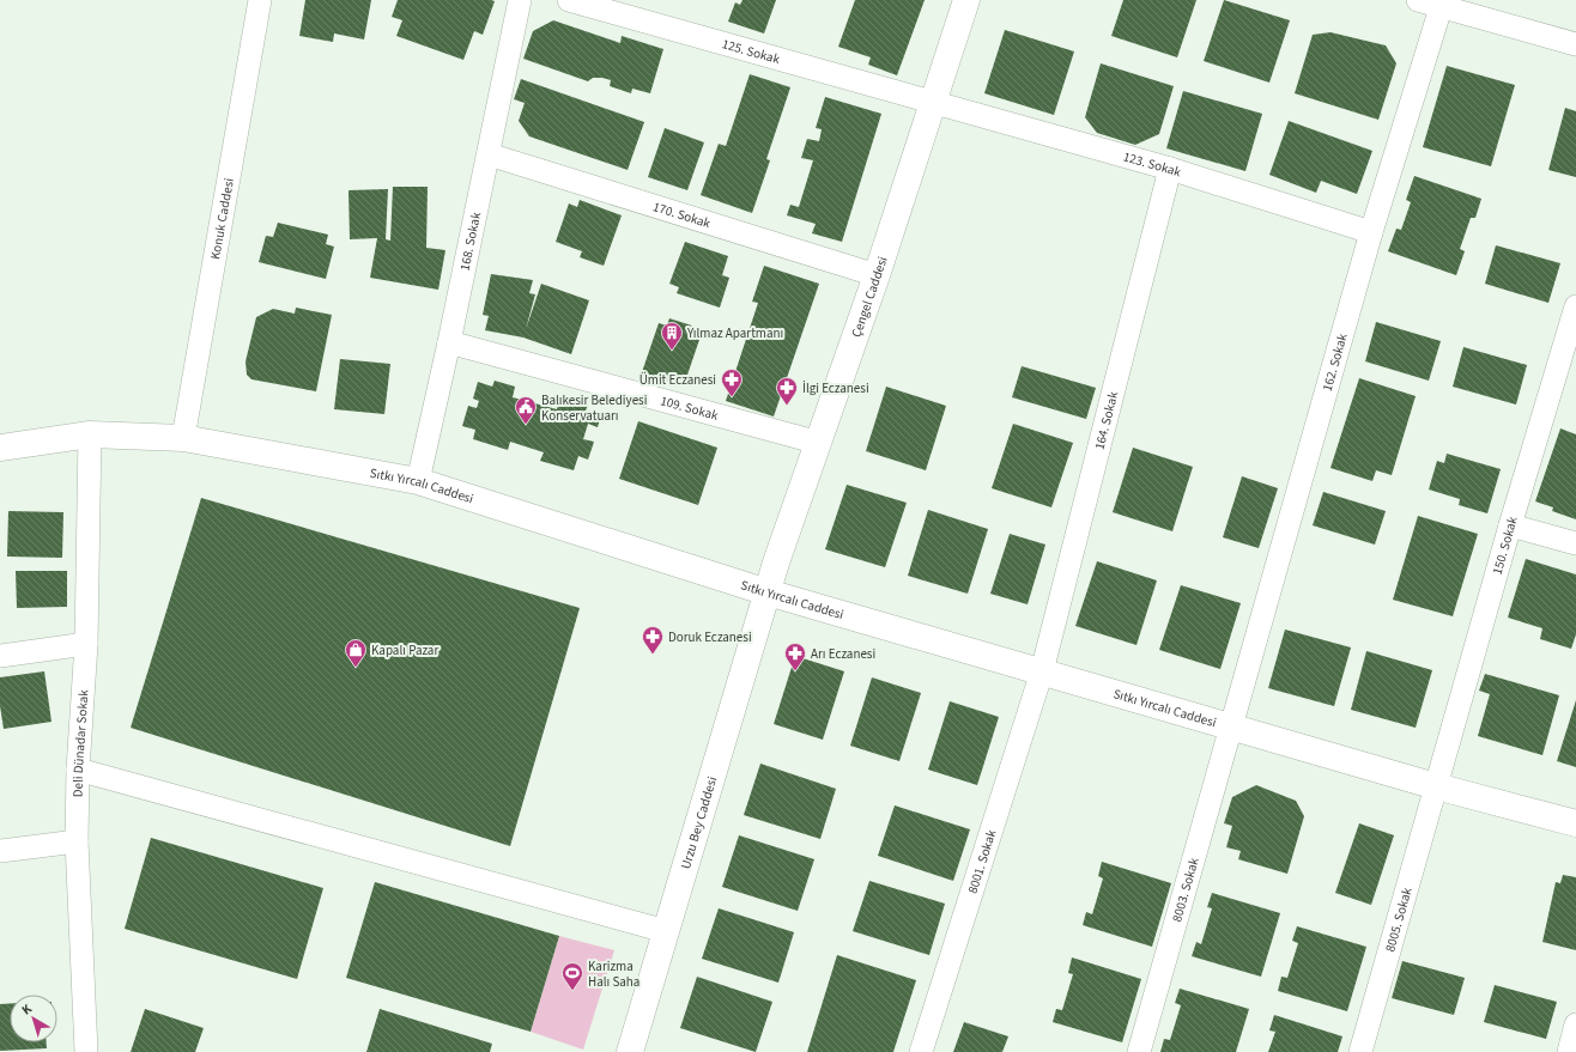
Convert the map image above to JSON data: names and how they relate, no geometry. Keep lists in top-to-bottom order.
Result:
{
  "streets": {
    "main road": ["Çengel Caddesi", "Sıtkı Yırcalı Caddesi", "Urzu Bey Caddesi"],
    "street": [
      "125. Sokak",
      "123. Sokak",
      "170. Sokak",
      "Konuk Caddesi",
      "168. Sokak",
      "162. Sokak",
      "109. Sokak",
      "164. Sokak",
      "150. Sokak",
      "Deli Dünadar Sokak",
      "8001. Sokak",
      "8003. Sokak",
      "8005. Sokak"
    ]
  },
  "crossings": [
    ["125. Sokak", "123. Sokak"],
    ["125. Sokak", "Çengel Caddesi"],
    ["123. Sokak", "Çengel Caddesi"],
    ["123. Sokak", "162. Sokak"],
    ["123. Sokak", "164. Sokak"],
    ["170. Sokak", "168. Sokak"],
    ["170. Sokak", "Çengel Caddesi"],
    ["Konuk Caddesi", "Sıtkı Yırcalı Caddesi"],
    ["168. Sokak", "109. Sokak"],
    ["168. Sokak", "Sıtkı Yırcalı Caddesi"],
    ["Çengel Caddesi", "109. Sokak"],
    ["Çengel Caddesi", "Sıtkı Yırcalı Caddesi"],
    ["Çengel Caddesi", "Urzu Bey Caddesi"],
    ["162. Sokak", "Sıtkı Yırcalı Caddesi"],
    ["162. Sokak", "8003. Sokak"],
    ["164. Sokak", "Sıtkı Yırcalı Caddesi"],
    ["164. Sokak", "8001. Sokak"],
    ["Sıtkı Yırcalı Caddesi", "150. Sokak"],
    ["Sıtkı Yırcalı Caddesi", "Deli Dünadar Sokak"],
    ["Sıtkı Yırcalı Caddesi", "Urzu Bey Caddesi"],
    ["Sıtkı Yırcalı Caddesi", "8001. Sokak"],
    ["Sıtkı Yırcalı Caddesi", "8003. Sokak"],
    ["Sıtkı Yırcalı Caddesi", "8005. Sokak"],
    ["150. Sokak", "8005. Sokak"]
  ],
  "places": {
    "building": ["Yılmaz Apartmanı"],
    "pharmacy": [
      "Ümit Eczanesi",
      "İlgi Eczanesi",
      "Doruk Eczanesi",
      "Arı Eczanesi"
    ],
    "public building": ["Balıkesir Belediyesi Konservatuarı"],
    "shop": ["Kapalı Pazar"],
    "sports": ["Karizma Halı Saha"]
  },
  "north": "top left"
}
